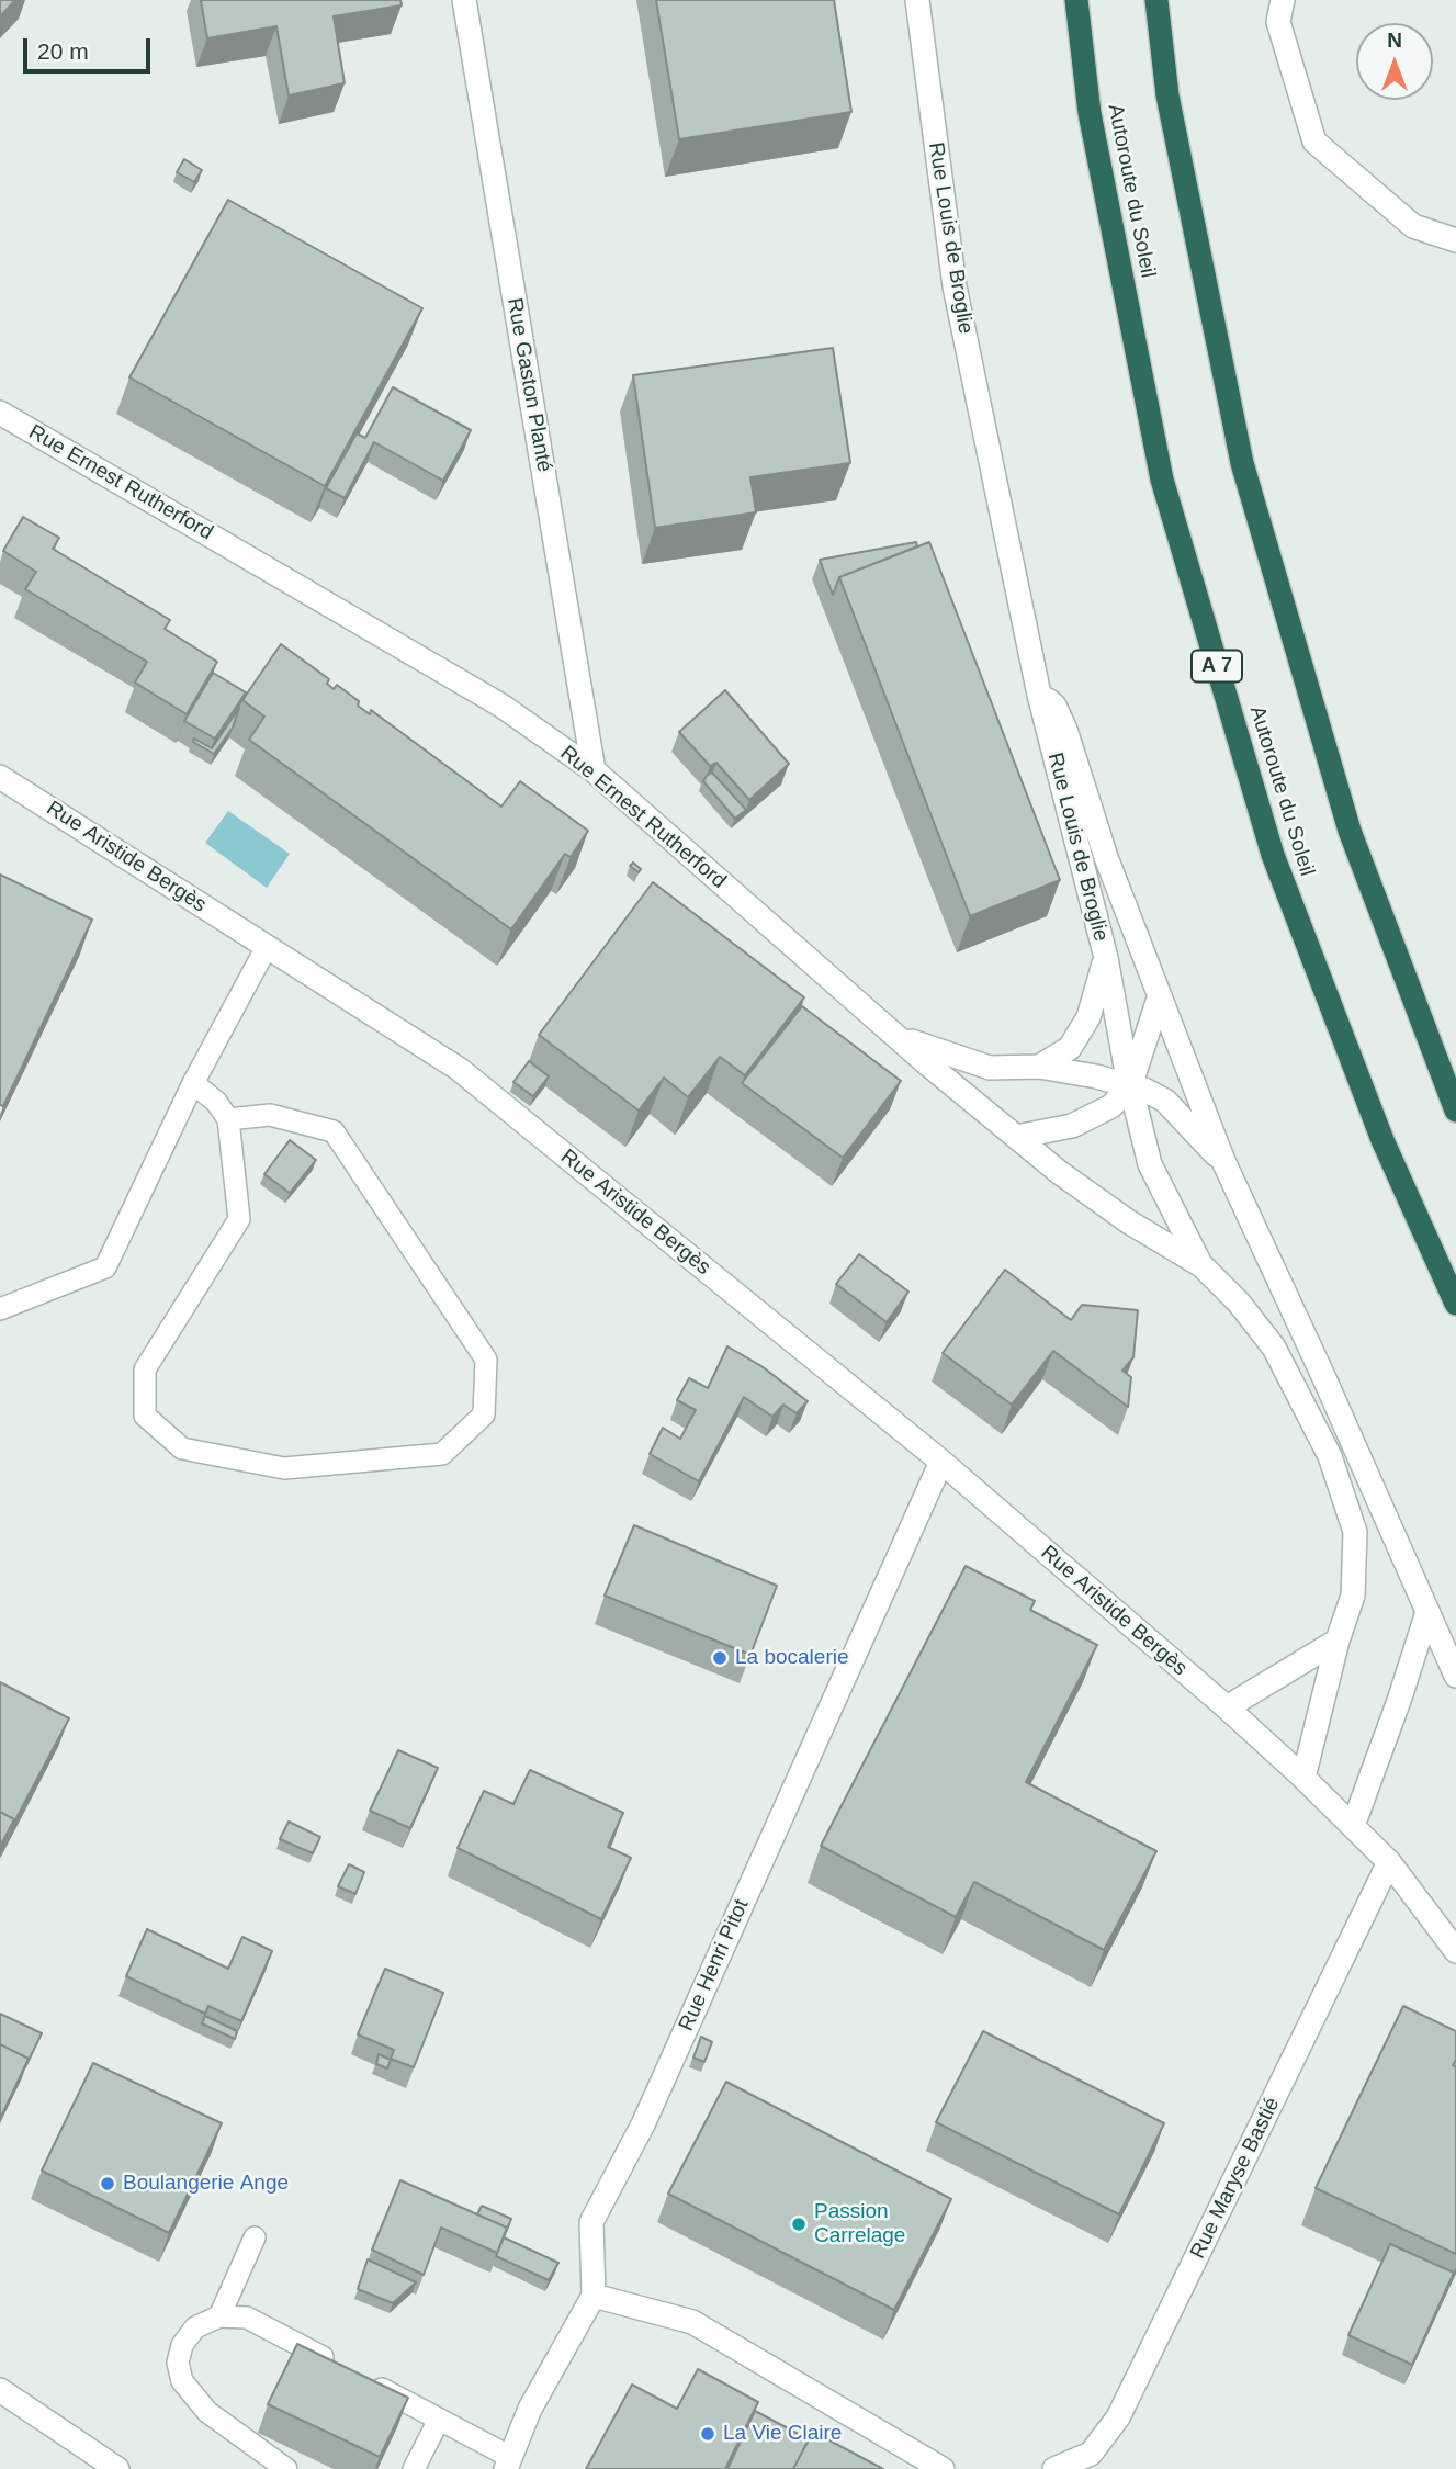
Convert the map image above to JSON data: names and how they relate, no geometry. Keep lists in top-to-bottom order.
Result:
{
  "streets": {
    "highway": ["Autoroute du Soleil", "A 7"],
    "street": [
      "Rue Louis de Broglie",
      "Rue Gaston Planté",
      "Rue Ernest Rutherford",
      "Rue Aristide Bergès",
      "Rue Henri Pitot",
      "Rue Maryse Bastié"
    ]
  },
  "crossings": [
    ["Rue Louis de Broglie", "Rue Ernest Rutherford"],
    ["Rue Gaston Planté", "Rue Ernest Rutherford"],
    ["Rue Aristide Bergès", "Rue Henri Pitot"]
  ],
  "places": [
    "La bocalerie",
    "Boulangerie Ange",
    "Passion Carrelage",
    "La Vie Claire"
  ],
  "scale_bar": "20 m",
  "north": "top"
}
